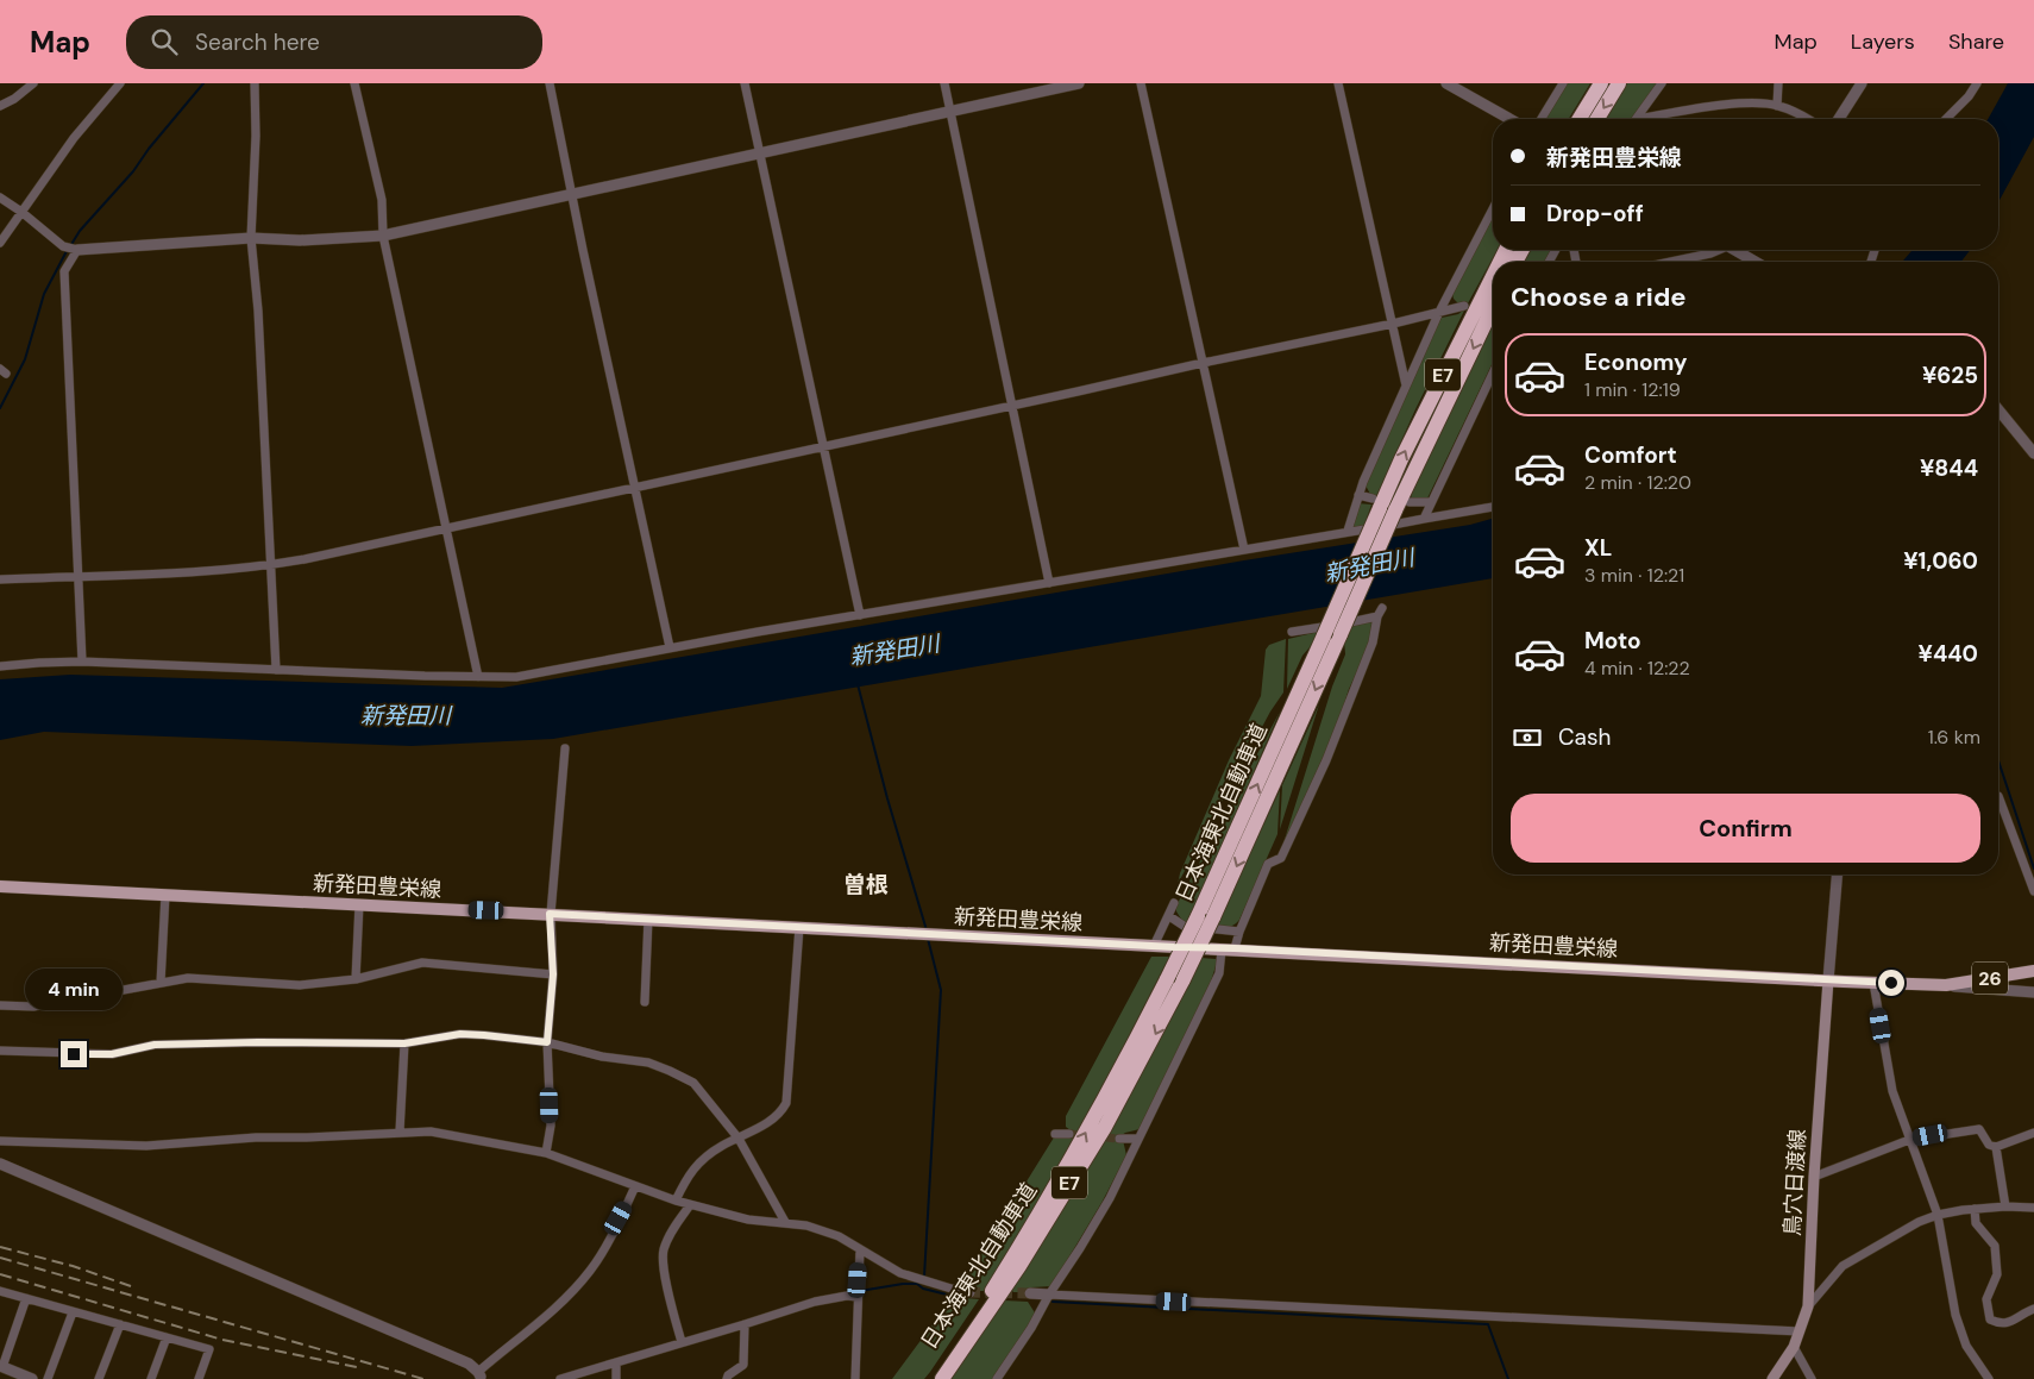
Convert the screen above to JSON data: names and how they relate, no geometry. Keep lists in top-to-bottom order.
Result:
{
  "streets": {
    "highway": ["E7", "日本海東北自動車道"],
    "main road": ["新発田豊栄線", "26", "鳥穴日渡線"]
  },
  "crossings": [
    ["新発田豊栄線", "鳥穴日渡線"]
  ],
  "districts": ["曽根"],
  "water": ["新発田川"],
  "page": {
    "header": "Map",
    "search": "Search here",
    "nav": ["Map", "Layers", "Share"],
    "banner": ["新発田豊栄線", "Drop-off"],
    "heading": "Choose a ride",
    "list": [
      {
        "name": "Economy",
        "note": "1 min · 12:19",
        "value": "¥625"
      },
      {
        "name": "Comfort",
        "note": "2 min · 12:20",
        "value": "¥844"
      },
      {
        "name": "XL",
        "note": "3 min · 12:21",
        "value": "¥1,060"
      },
      {
        "name": "Moto",
        "note": "4 min · 12:22",
        "value": "¥440"
      }
    ],
    "pay": ["Cash", "1.6 km"],
    "buttons": "Confirm",
    "bubble": "4 min"
  }
}
